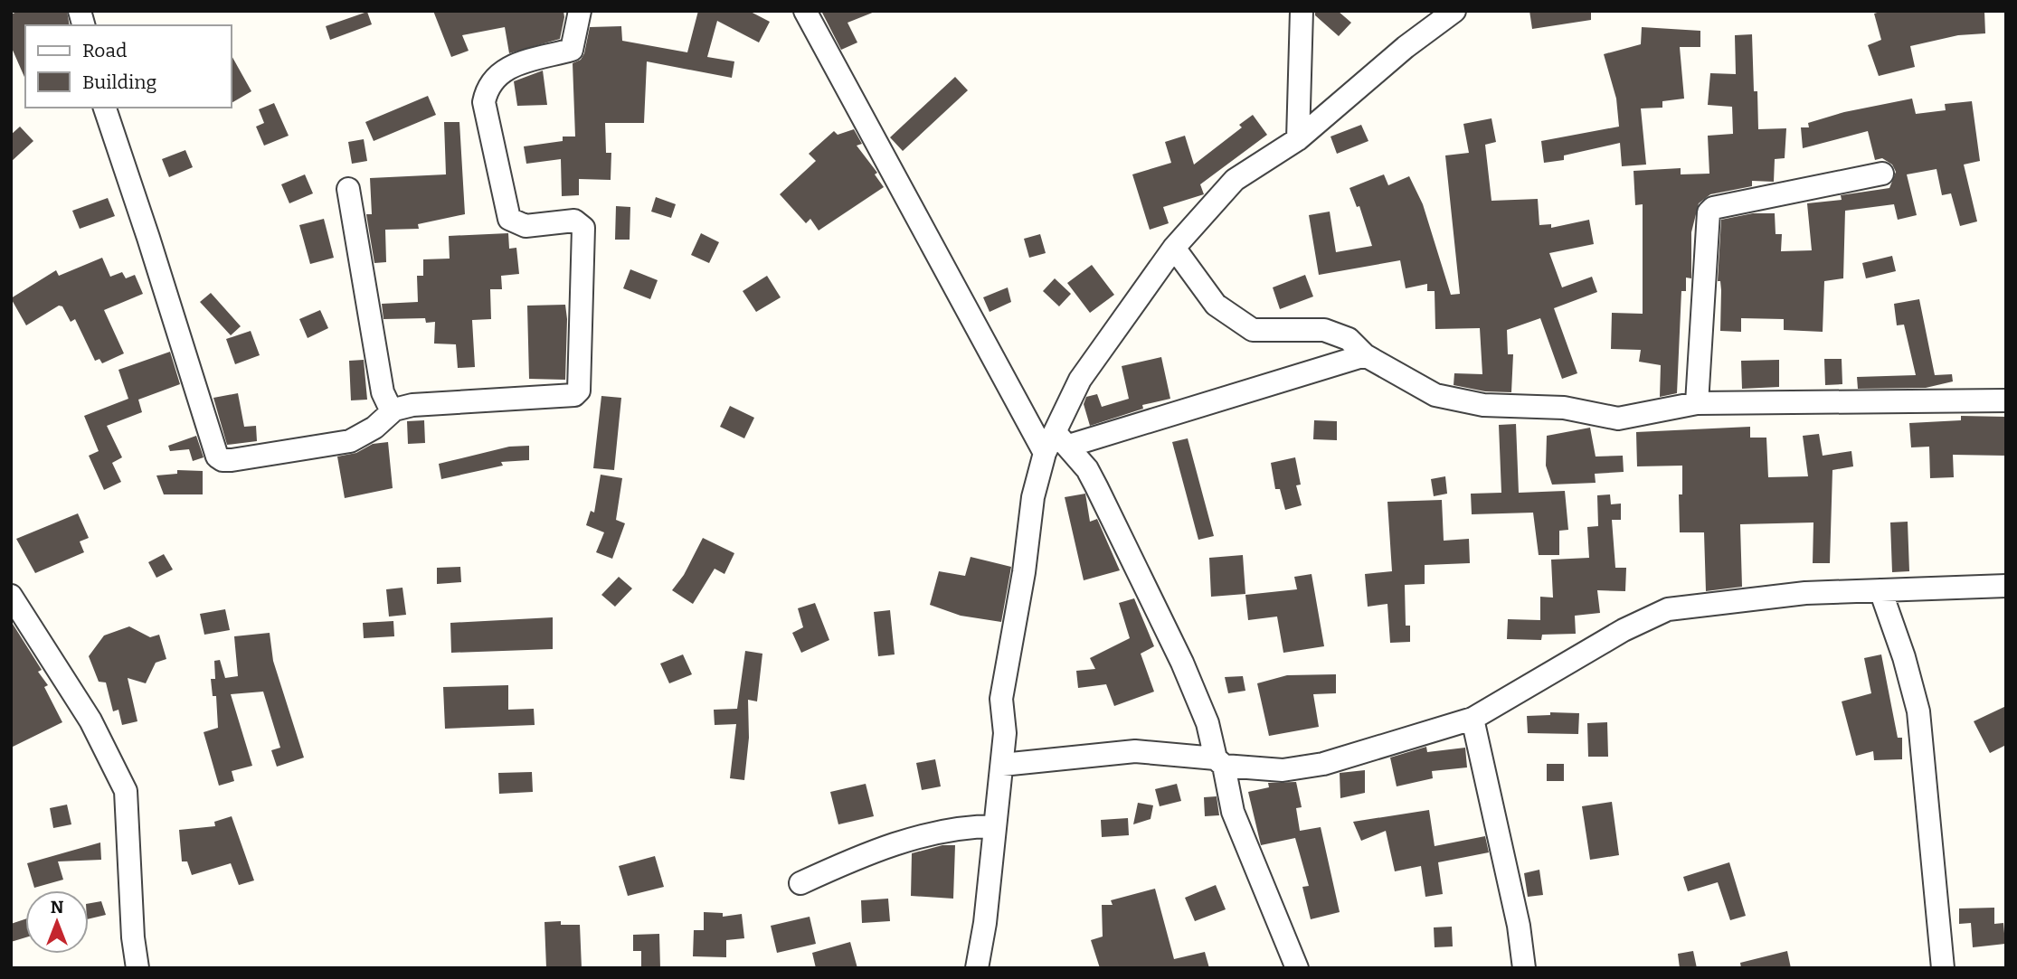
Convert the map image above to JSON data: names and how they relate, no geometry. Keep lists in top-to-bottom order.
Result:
{
  "legend": ["Road", "Building"],
  "north": "top"
}
